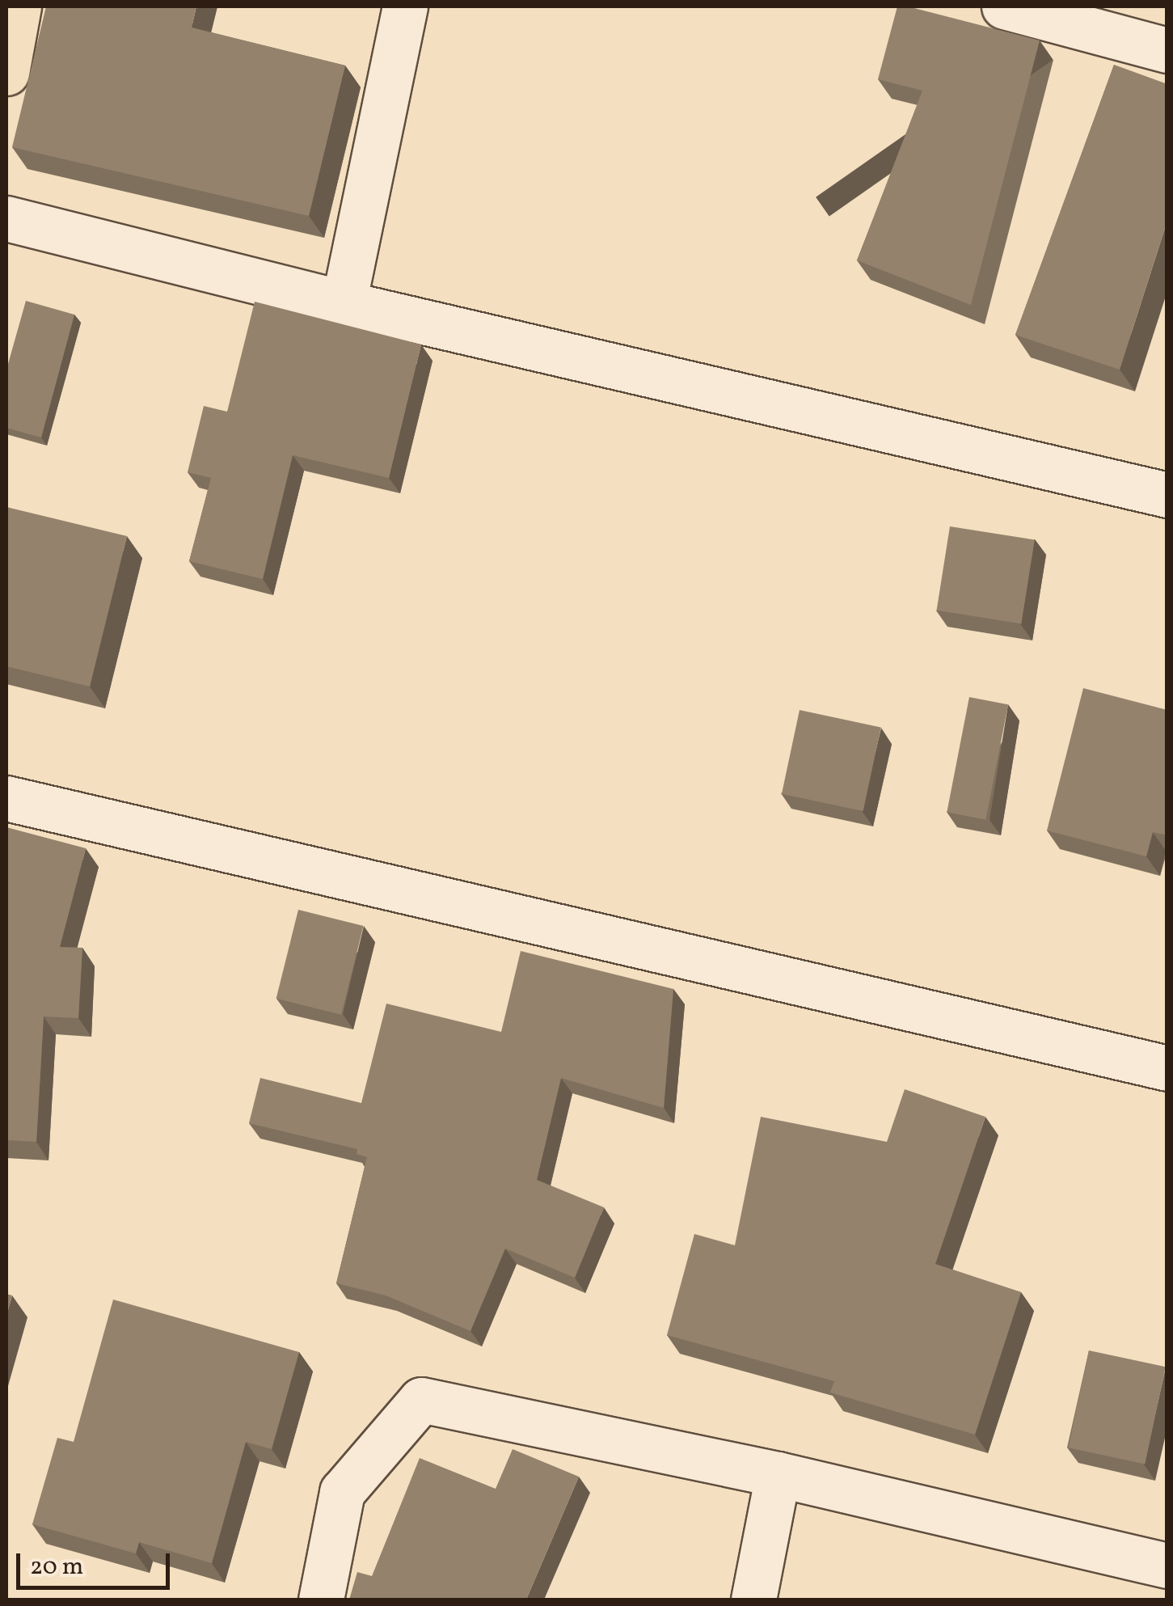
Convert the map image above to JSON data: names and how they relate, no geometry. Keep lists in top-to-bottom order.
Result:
{
  "scale_bar": "20 m"
}
